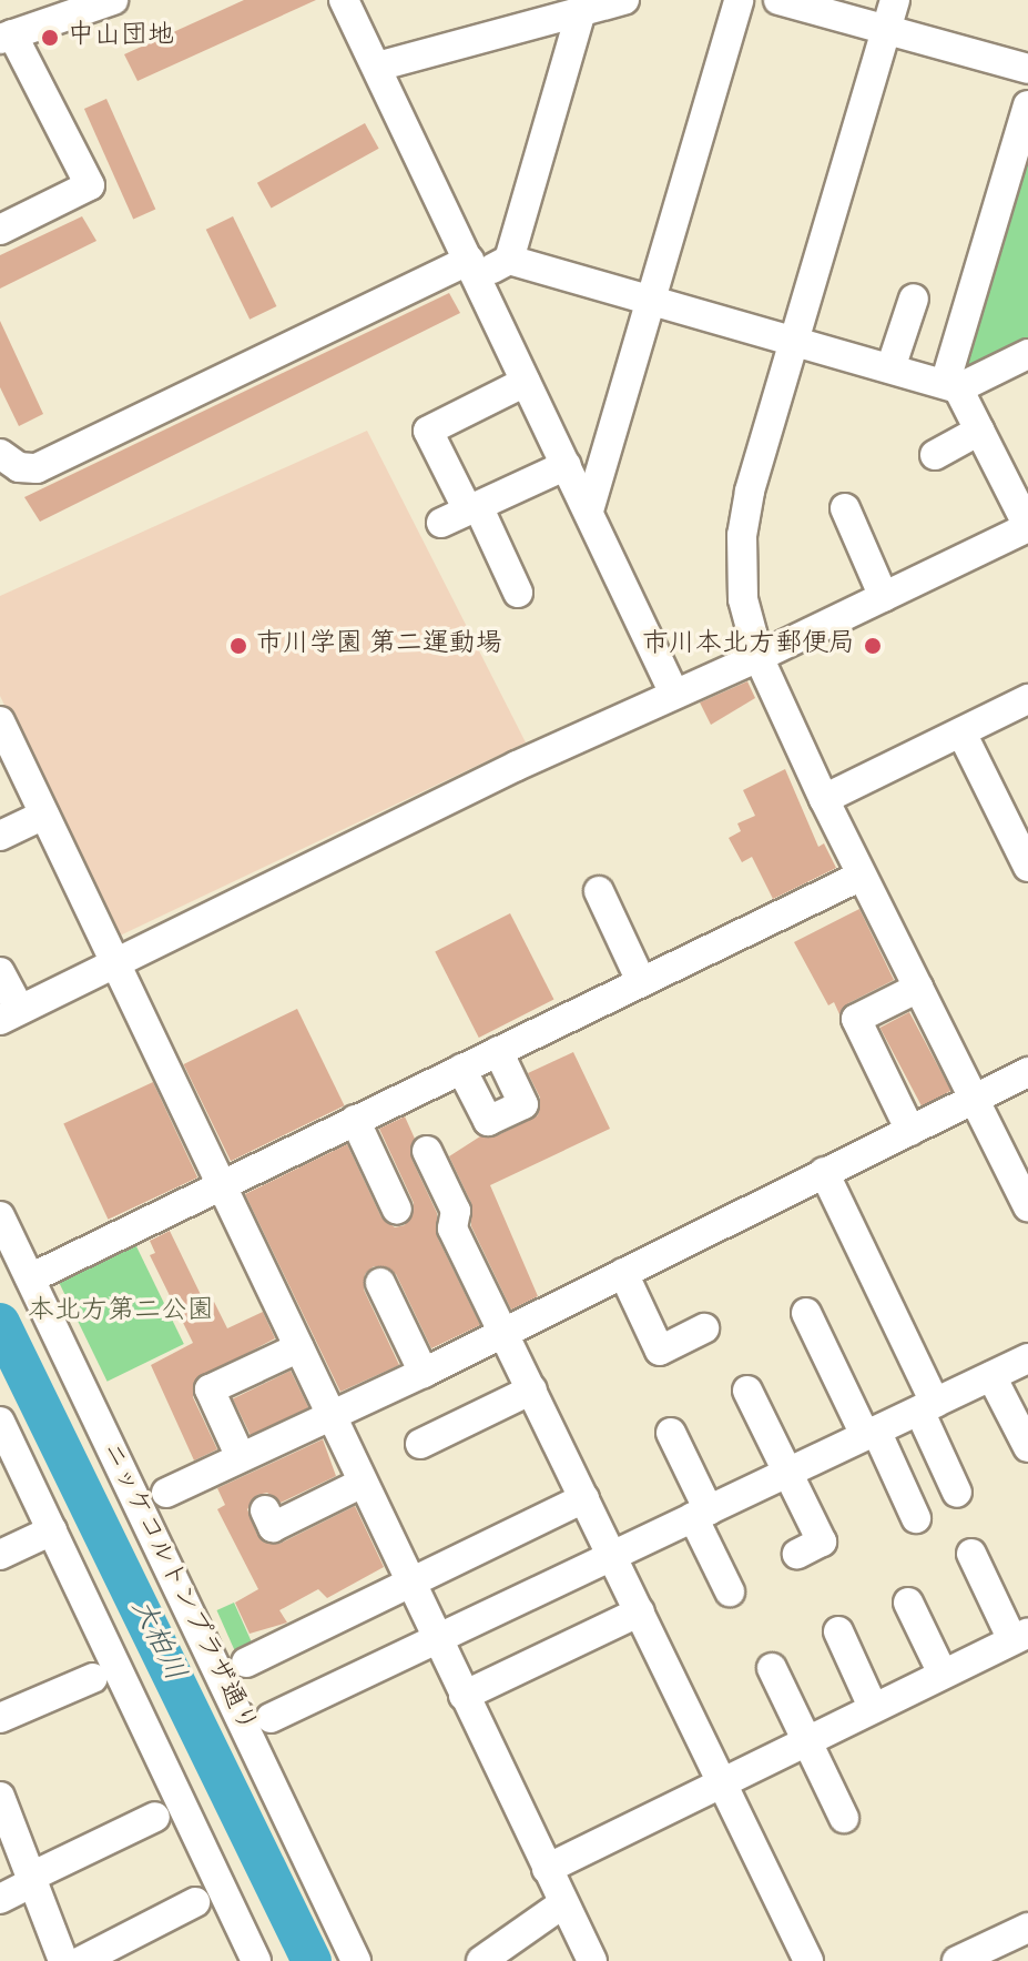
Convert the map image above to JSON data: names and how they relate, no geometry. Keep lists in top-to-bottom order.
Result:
{
  "streets": {
    "street": ["ニッケコルトンプラザ通り"]
  },
  "water": ["大柏川"],
  "parks": ["本北方第二公園"],
  "places": ["中山団地", "市川学園 第二運動場", "市川本北方郵便局"]
}
